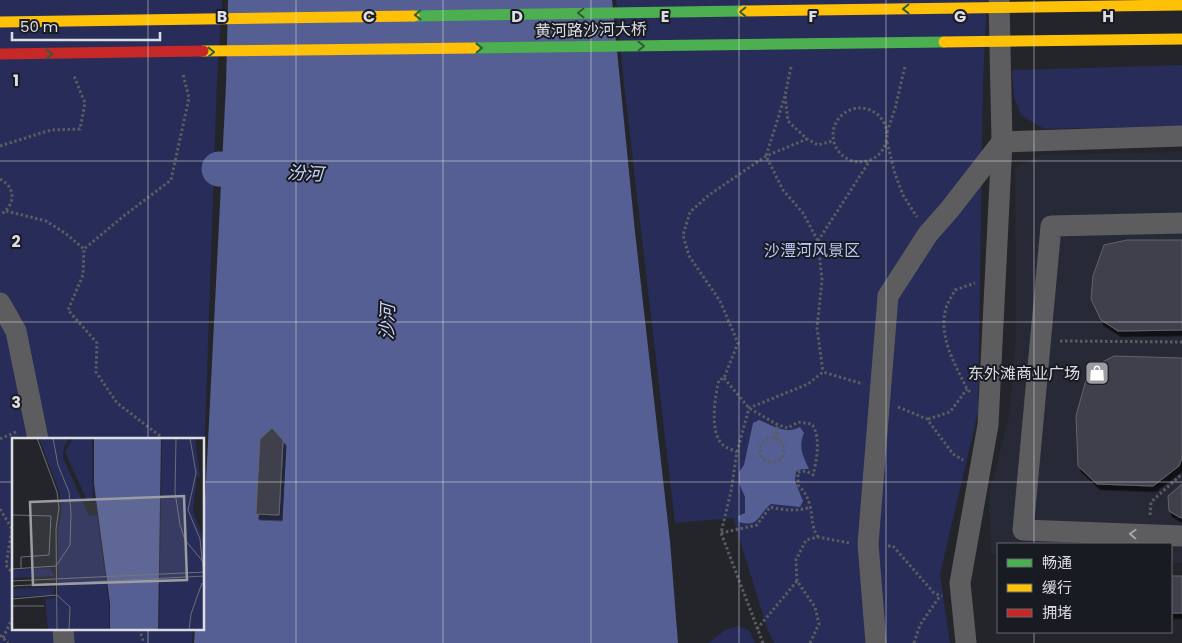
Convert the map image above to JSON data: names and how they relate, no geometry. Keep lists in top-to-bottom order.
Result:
{
  "streets": {
    "main road": ["黄河路沙河大桥"]
  },
  "water": ["汾河", "沙河"],
  "parks": ["沙澧河风景区"],
  "places": {
    "shop": ["东外滩商业广场"]
  },
  "legend": ["畅通", "缓行", "拥堵"],
  "scale_bar": "50 m",
  "grid": {
    "columns": [
      "B",
      "C",
      "D",
      "E",
      "F",
      "G",
      "H"
    ],
    "rows": ["1", "2", "3"]
  }
}
